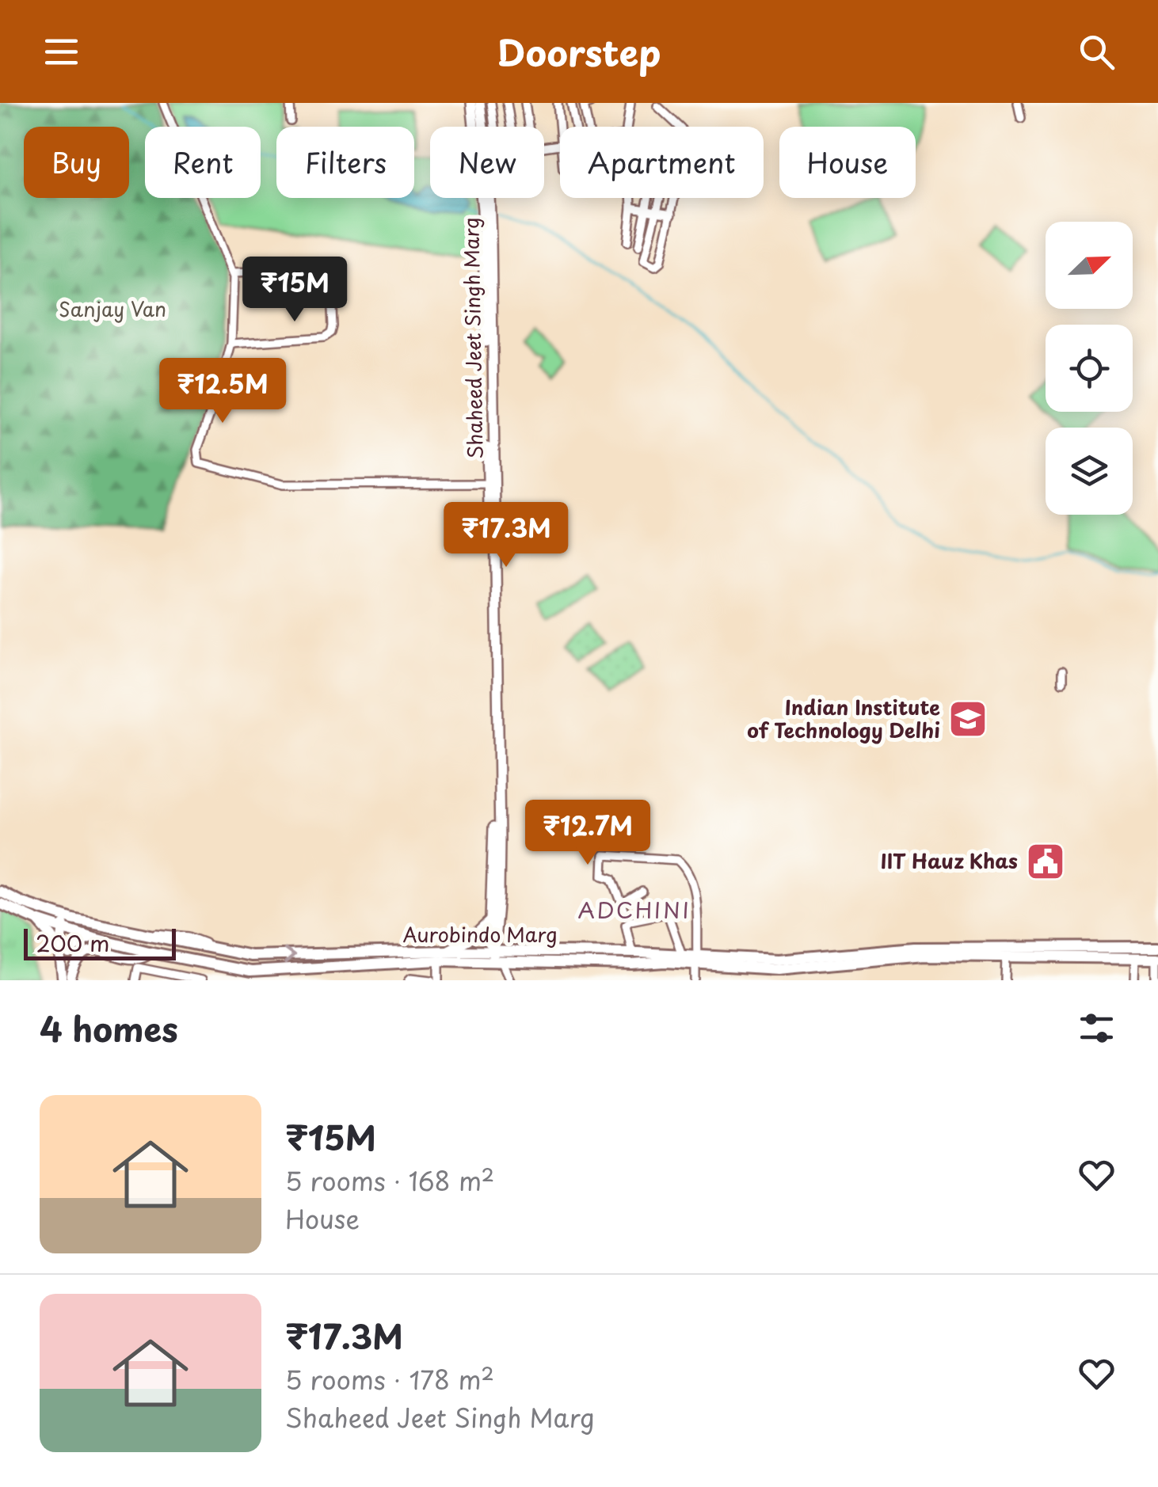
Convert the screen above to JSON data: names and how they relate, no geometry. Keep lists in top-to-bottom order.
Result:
{
  "streets": {
    "highway": ["Aurobindo Marg"],
    "main road": ["Shaheed Jeet Singh Marg"]
  },
  "crossings": [
    ["Shaheed Jeet Singh Marg", "Aurobindo Marg"]
  ],
  "districts": ["ADCHINI"],
  "parks": ["Sanjay Van"],
  "places": {
    "school or university": ["Indian Institute of Technology Delhi"],
    "public building": ["IIT Hauz Khas"]
  },
  "scale_bar": "200 m",
  "north": "top right",
  "page": {
    "header": "Doorstep",
    "chip": [
      "Buy",
      "Rent",
      "Filters",
      "New",
      "Apartment",
      "House"
    ],
    "price": [
      "₹15M",
      "₹12.5M",
      "₹17.3M",
      "₹12.7M"
    ],
    "scale": "200 m",
    "heading": "4 homes",
    "list": [
      {
        "name": "₹15M",
        "note": "5 rooms · 168 m² · House"
      },
      {
        "name": "₹17.3M",
        "note": "5 rooms · 178 m² · Shaheed Jeet Singh Marg"
      }
    ]
  }
}
